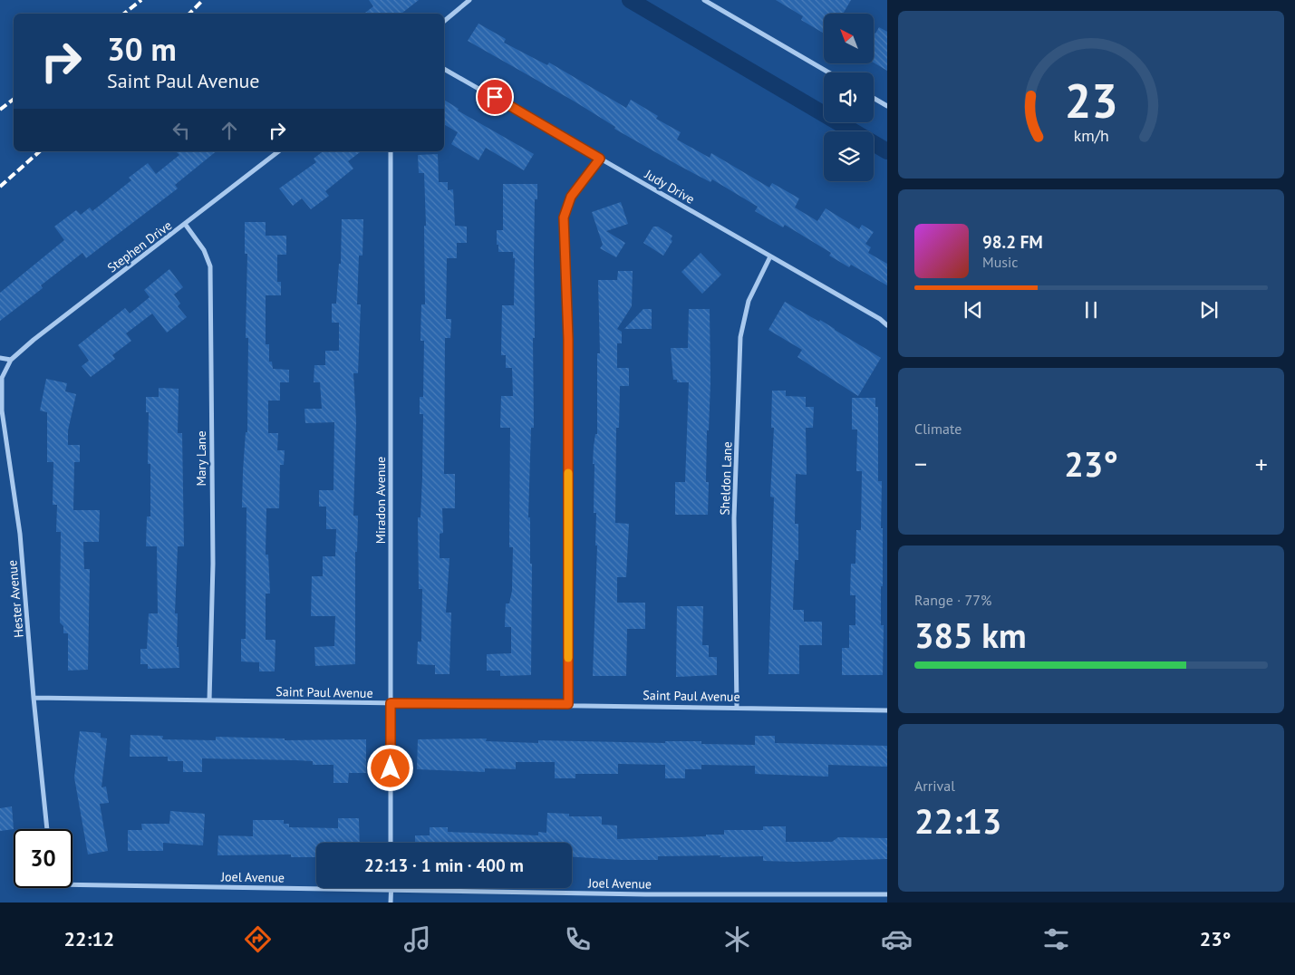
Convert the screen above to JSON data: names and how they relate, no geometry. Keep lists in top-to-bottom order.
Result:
{
  "streets": {
    "street": [
      "Judy Drive",
      "Stephen Drive",
      "Mary Lane",
      "Sheldon Lane",
      "Miradon Avenue",
      "Hester Avenue",
      "Saint Paul Avenue",
      "Joel Avenue"
    ]
  },
  "crossings": [
    ["Judy Drive", "Sheldon Lane"],
    ["Stephen Drive", "Mary Lane"],
    ["Stephen Drive", "Hester Avenue"],
    ["Mary Lane", "Saint Paul Avenue"],
    ["Sheldon Lane", "Saint Paul Avenue"],
    ["Miradon Avenue", "Saint Paul Avenue"],
    ["Hester Avenue", "Saint Paul Avenue"]
  ],
  "north": "top left",
  "page": {
    "turn": ["30 m", "Saint Paul Avenue"],
    "song": ["98.2 FM", "Music"],
    "tile": [
      "Climate",
      ["Range · 77%", "385 km"],
      ["Arrival", "22:13"]
    ],
    "heat": ["−", "23°", "+"],
    "limit": "30",
    "trip": "22:13 · 1 min · 400 m",
    "tabs": ["22:12", "23°"],
    "gauge": ["23", "km/h"]
  }
}
